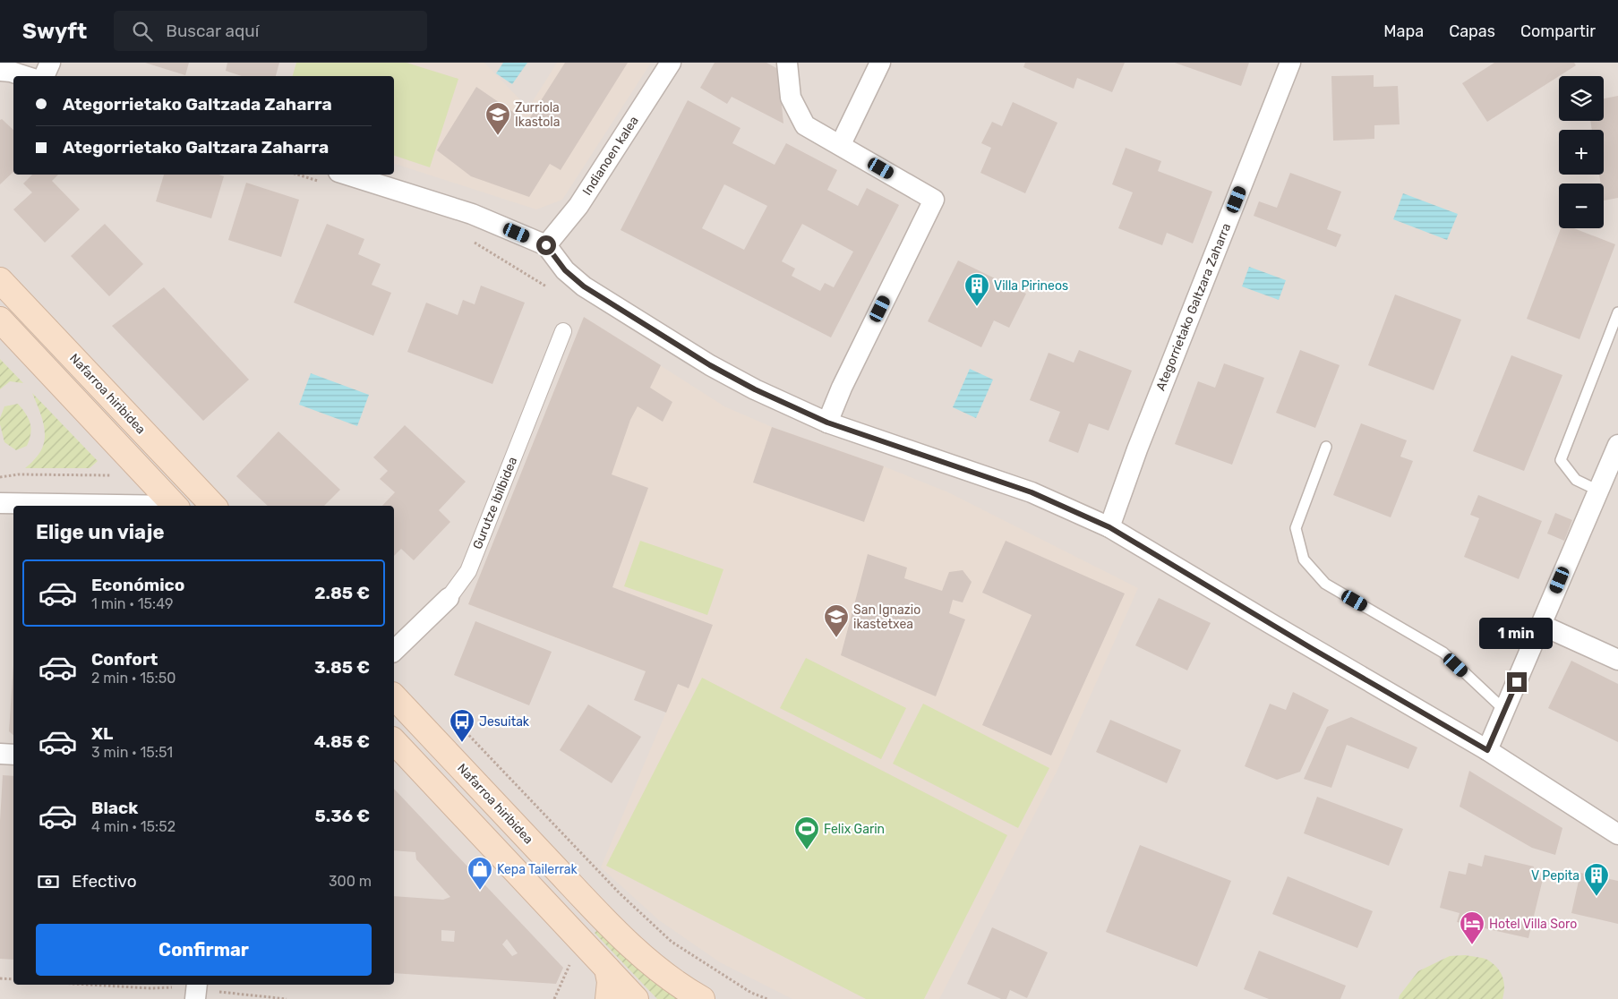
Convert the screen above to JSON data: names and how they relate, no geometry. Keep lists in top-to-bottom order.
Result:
{
  "streets": {
    "main road": ["Nafarroa hiribidea"],
    "street": ["Indianoen kalea", "Ategorrietako Galtzara Zaharra", "Gurutze ibilbidea"]
  },
  "places": {
    "school or university": ["Zurriola Ikastola", "San Ignazio ikastetxea"],
    "building": ["Villa Pirineos", "V Pepita"],
    "bus stop": ["Jesuitak"],
    "sports": ["Felix Garin"],
    "shop": ["Kepa Tailerrak"],
    "hotel": ["Hotel Villa Soro"]
  },
  "page": {
    "header": "Swyft",
    "search": "Buscar aquí",
    "nav": ["Mapa", "Capas", "Compartir"],
    "map_buttons": ["+", "−"],
    "banner": ["Ategorrietako Galtzada Zaharra", "Ategorrietako Galtzara Zaharra"],
    "heading": "Elige un viaje",
    "list": [
      {
        "name": "Económico",
        "note": "1 min · 15:49",
        "value": "2.85 €"
      },
      {
        "name": "Confort",
        "note": "2 min · 15:50",
        "value": "3.85 €"
      },
      {
        "name": "XL",
        "note": "3 min · 15:51",
        "value": "4.85 €"
      },
      {
        "name": "Black",
        "note": "4 min · 15:52",
        "value": "5.36 €"
      }
    ],
    "bubble": "1 min",
    "pay": ["Efectivo", "300 m"],
    "buttons": "Confirmar"
  }
}
